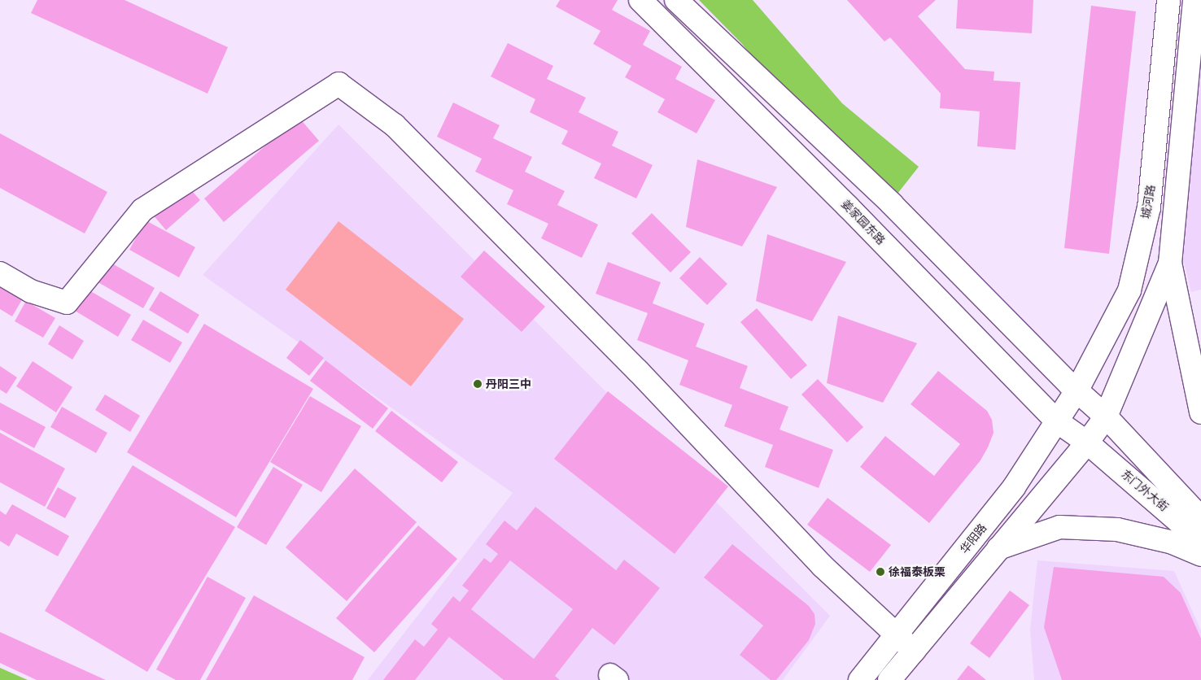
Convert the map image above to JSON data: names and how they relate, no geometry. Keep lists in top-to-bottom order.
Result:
{
  "streets": {
    "main road": [
      "城河路",
      "姜家园东路",
      "东门外大街",
      "华阳路"
    ]
  },
  "crossings": [
    ["城河路", "华阳路"],
    ["姜家园东路", "东门外大街"],
    ["姜家园东路", "华阳路"]
  ],
  "places": ["丹阳三中", "徐福泰板栗"]
}
